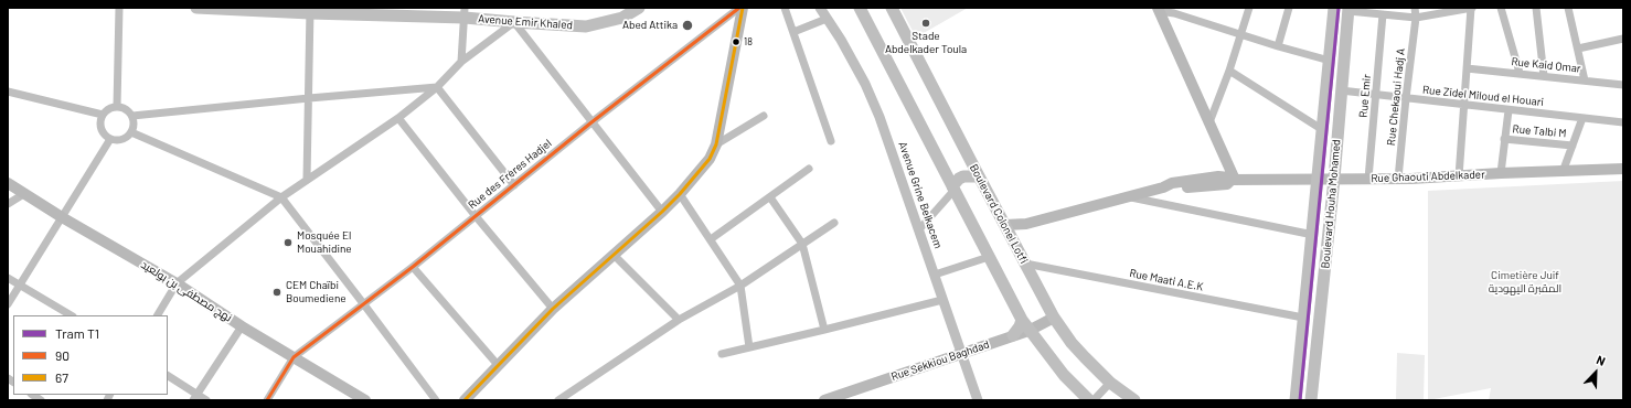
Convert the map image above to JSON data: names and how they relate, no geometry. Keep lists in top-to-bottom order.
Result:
{
  "streets": {
    "main road": [
      "Avenue Emir Khaled",
      "Rue Ghaouti Abdelkader",
      "Boulevard Houha Mohamed",
      "Boulevard Colonel Lotfi",
      "نهج مصطفى بن بولعيد",
      "Rue Sekkiou Baghdad"
    ],
    "street": [
      "Rue Kaid Omar",
      "Rue Emir",
      "Rue Zidel Miloud el Houari",
      "Rue Chekaoui Hadj A",
      "Rue Talbi M",
      "Rue des Frères Hadjel",
      "Avenue Grine Belkacem",
      "Rue Maati A.E.K"
    ]
  },
  "crossings": [
    ["Rue Emir", "Rue Zidel Miloud el Houari"],
    ["Rue Emir", "Rue Ghaouti Abdelkader"],
    ["Rue Zidel Miloud el Houari", "Rue Chekaoui Hadj A"],
    ["Rue Zidel Miloud el Houari", "Boulevard Houha Mohamed"],
    ["Rue Chekaoui Hadj A", "Rue Ghaouti Abdelkader"],
    ["Rue des Frères Hadjel", "نهج مصطفى بن بولعيد"],
    ["Rue Ghaouti Abdelkader", "Boulevard Houha Mohamed"],
    ["Rue Ghaouti Abdelkader", "Boulevard Colonel Lotfi"],
    ["Avenue Grine Belkacem", "Rue Sekkiou Baghdad"],
    ["Boulevard Houha Mohamed", "Rue Maati A.E.K"],
    ["Boulevard Colonel Lotfi", "Rue Maati A.E.K"],
    ["Boulevard Colonel Lotfi", "Rue Sekkiou Baghdad"]
  ],
  "parks": ["Cimetière Juif المقبرة اليهودية"],
  "places": [
    "Stade Abdelkader Toula",
    "Abed Attika",
    "18",
    "Mosquée El Mouahidine",
    "CEM Chaïbi Boumediene"
  ],
  "lines": ["tram line T1", "transit line 90", "transit line 67"],
  "legend": ["Tram T1", "90", "67"],
  "north": "top right"
}
